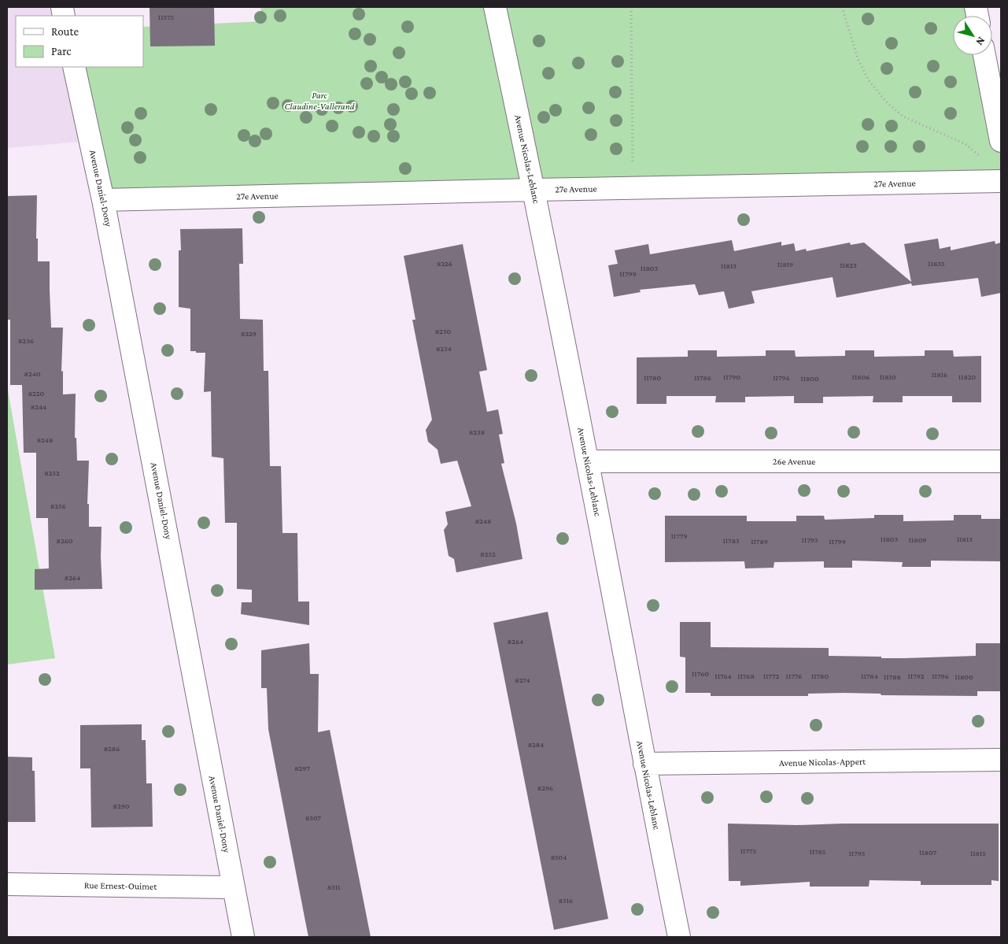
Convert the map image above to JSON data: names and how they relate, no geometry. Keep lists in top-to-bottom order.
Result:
{
  "streets": {
    "street": [
      "Avenue Nicolas-Leblanc",
      "27e Avenue",
      "Avenue Daniel-Dony",
      "26e Avenue",
      "Avenue Nicolas-Appert",
      "Rue Ernest-Ouimet"
    ]
  },
  "crossings": [
    ["Avenue Nicolas-Leblanc", "27e Avenue"],
    ["Avenue Nicolas-Leblanc", "26e Avenue"],
    ["Avenue Nicolas-Leblanc", "Avenue Nicolas-Appert"],
    ["27e Avenue", "Avenue Daniel-Dony"],
    ["Avenue Daniel-Dony", "Rue Ernest-Ouimet"]
  ],
  "parks": ["Parc Claudine-Vallerand"],
  "house_numbers": [
    "11575",
    "8226",
    "11833",
    "11819",
    "11823",
    "11813",
    "11803",
    "11799",
    "8230",
    "8229",
    "8236",
    "8234",
    "8240",
    "11816",
    "11790",
    "11806",
    "11810",
    "11820",
    "11780",
    "11786",
    "11796",
    "11800",
    "8220",
    "8244",
    "8238",
    "8248",
    "8252",
    "8256",
    "8248",
    "11779",
    "11803",
    "11813",
    "11793",
    "11809",
    "8260",
    "11783",
    "11789",
    "11799",
    "8252",
    "8264",
    "8264",
    "11760",
    "11764",
    "11768",
    "11772",
    "11776",
    "11780",
    "11784",
    "11792",
    "11796",
    "11788",
    "11800",
    "8274",
    "8284",
    "8286",
    "8297",
    "8296",
    "8290",
    "8307",
    "11775",
    "11785",
    "11807",
    "11795",
    "11815",
    "8304",
    "8311",
    "8316"
  ],
  "legend": ["Route", "Parc"],
  "north": "bottom right"
}
